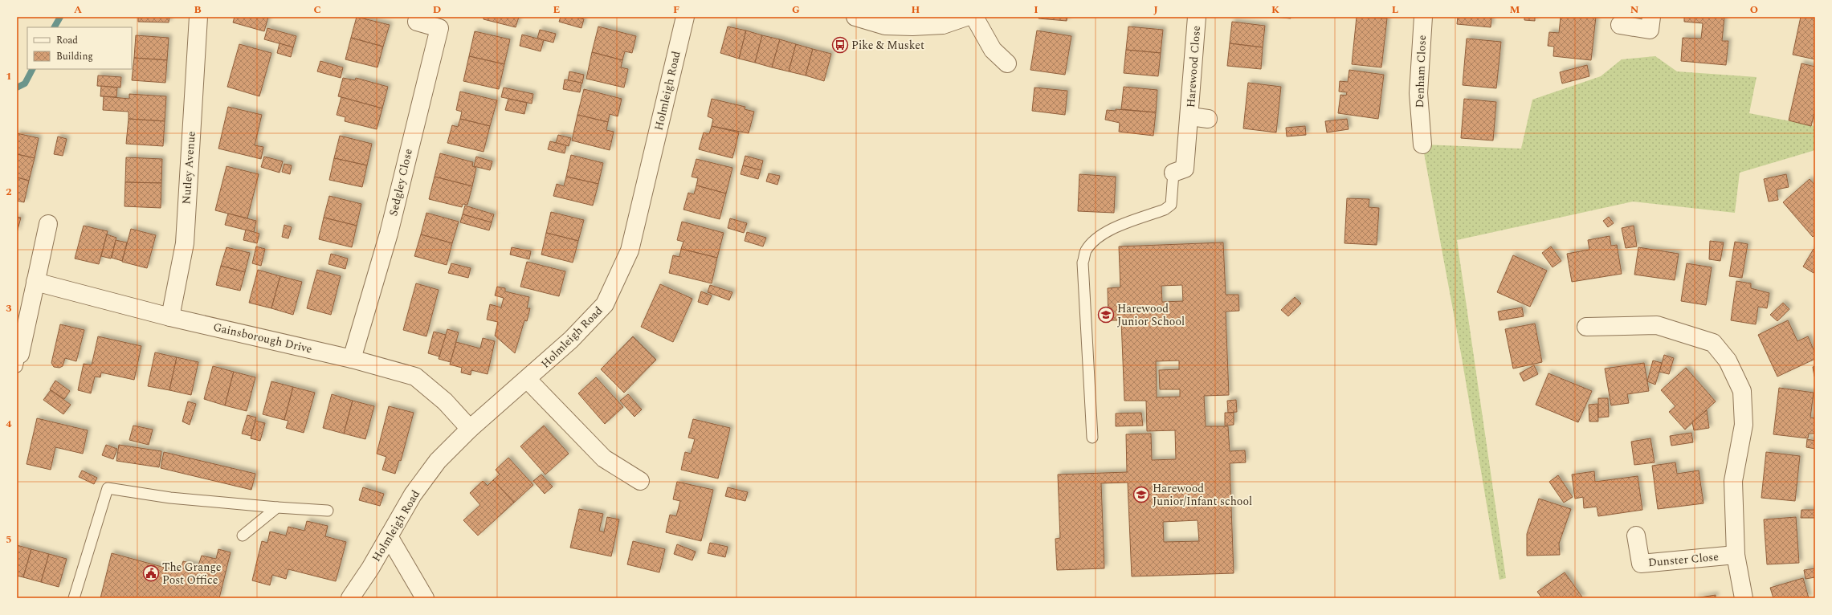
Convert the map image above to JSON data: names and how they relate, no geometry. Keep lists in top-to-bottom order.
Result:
{
  "streets": {
    "street": [
      "Harewood Close",
      "Denham Close",
      "Holmleigh Road",
      "Nutley Avenue",
      "Sedgley Close",
      "Gainsborough Drive",
      "Dunster Close"
    ]
  },
  "crossings": [
    ["Holmleigh Road", "Gainsborough Drive"],
    ["Nutley Avenue", "Gainsborough Drive"],
    ["Sedgley Close", "Gainsborough Drive"]
  ],
  "places": {
    "bus stop": ["Pike & Musket"],
    "school or university": ["Harewood Junior School", "Harewood Junior/Infant school"],
    "public building": ["The Grange Post Office"]
  },
  "legend": ["Road", "Building"],
  "grid": {
    "columns": [
      "A",
      "B",
      "C",
      "D",
      "E",
      "F",
      "G",
      "H",
      "I",
      "J",
      "K",
      "L",
      "M",
      "N",
      "O"
    ],
    "rows": [
      "1",
      "2",
      "3",
      "4",
      "5"
    ]
  }
}
